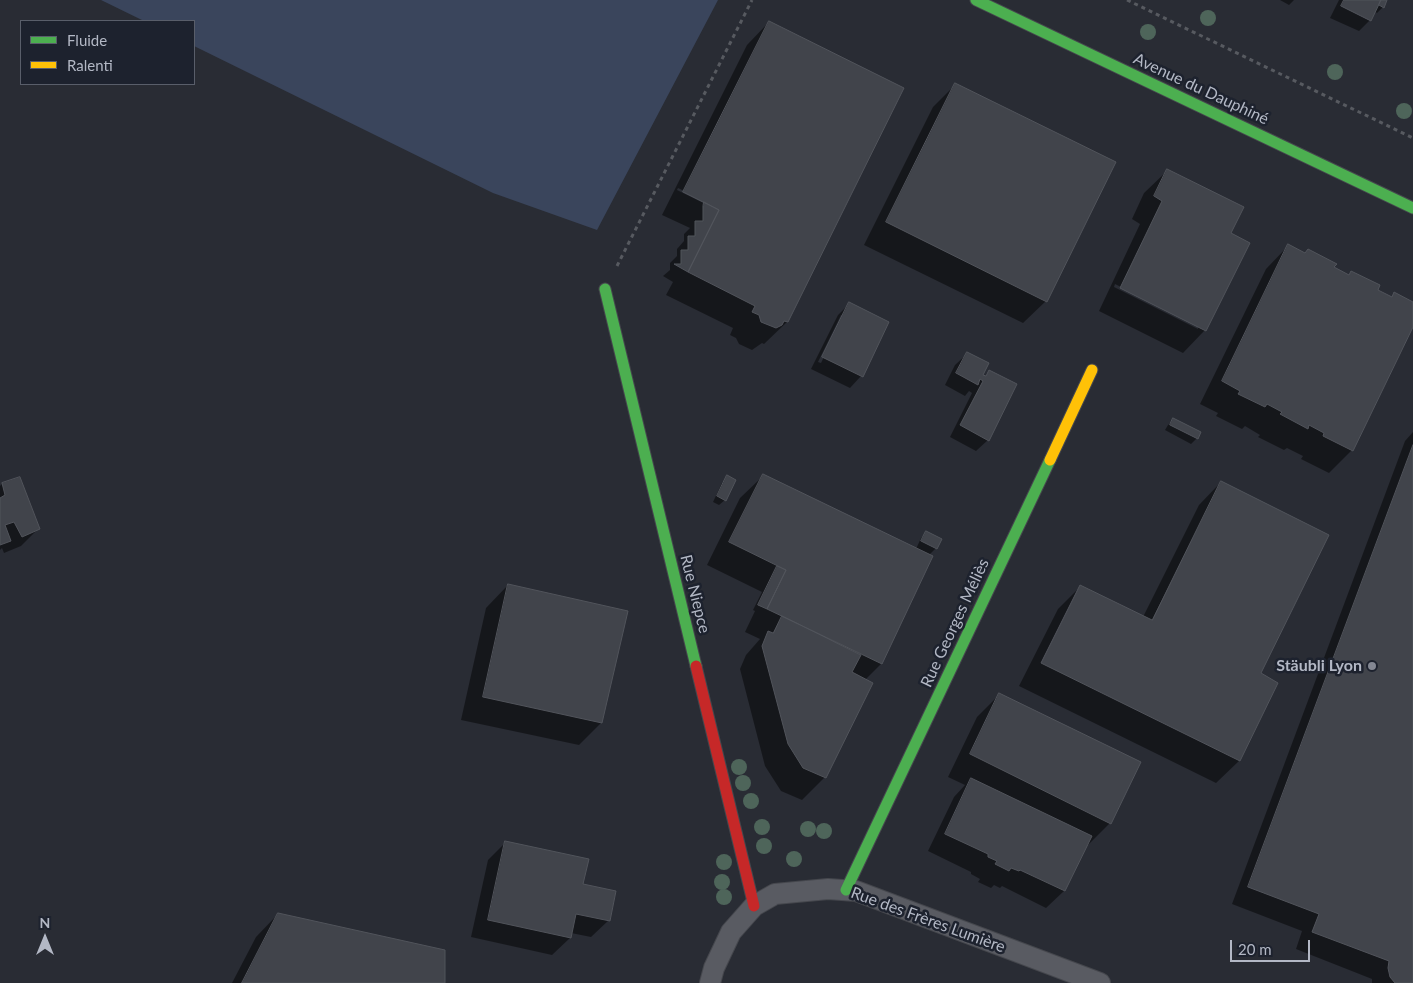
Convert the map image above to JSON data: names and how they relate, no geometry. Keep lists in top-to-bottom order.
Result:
{
  "streets": {
    "street": [
      "Avenue du Dauphiné",
      "Rue Niepce",
      "Rue Georges Méliès",
      "Rue des Frères Lumière"
    ]
  },
  "crossings": [
    ["Rue Niepce", "Rue des Frères Lumière"],
    ["Rue Georges Méliès", "Rue des Frères Lumière"]
  ],
  "places": ["Stäubli Lyon"],
  "legend": ["Fluide", "Ralenti"],
  "scale_bar": "20 m",
  "north": "top"
}
